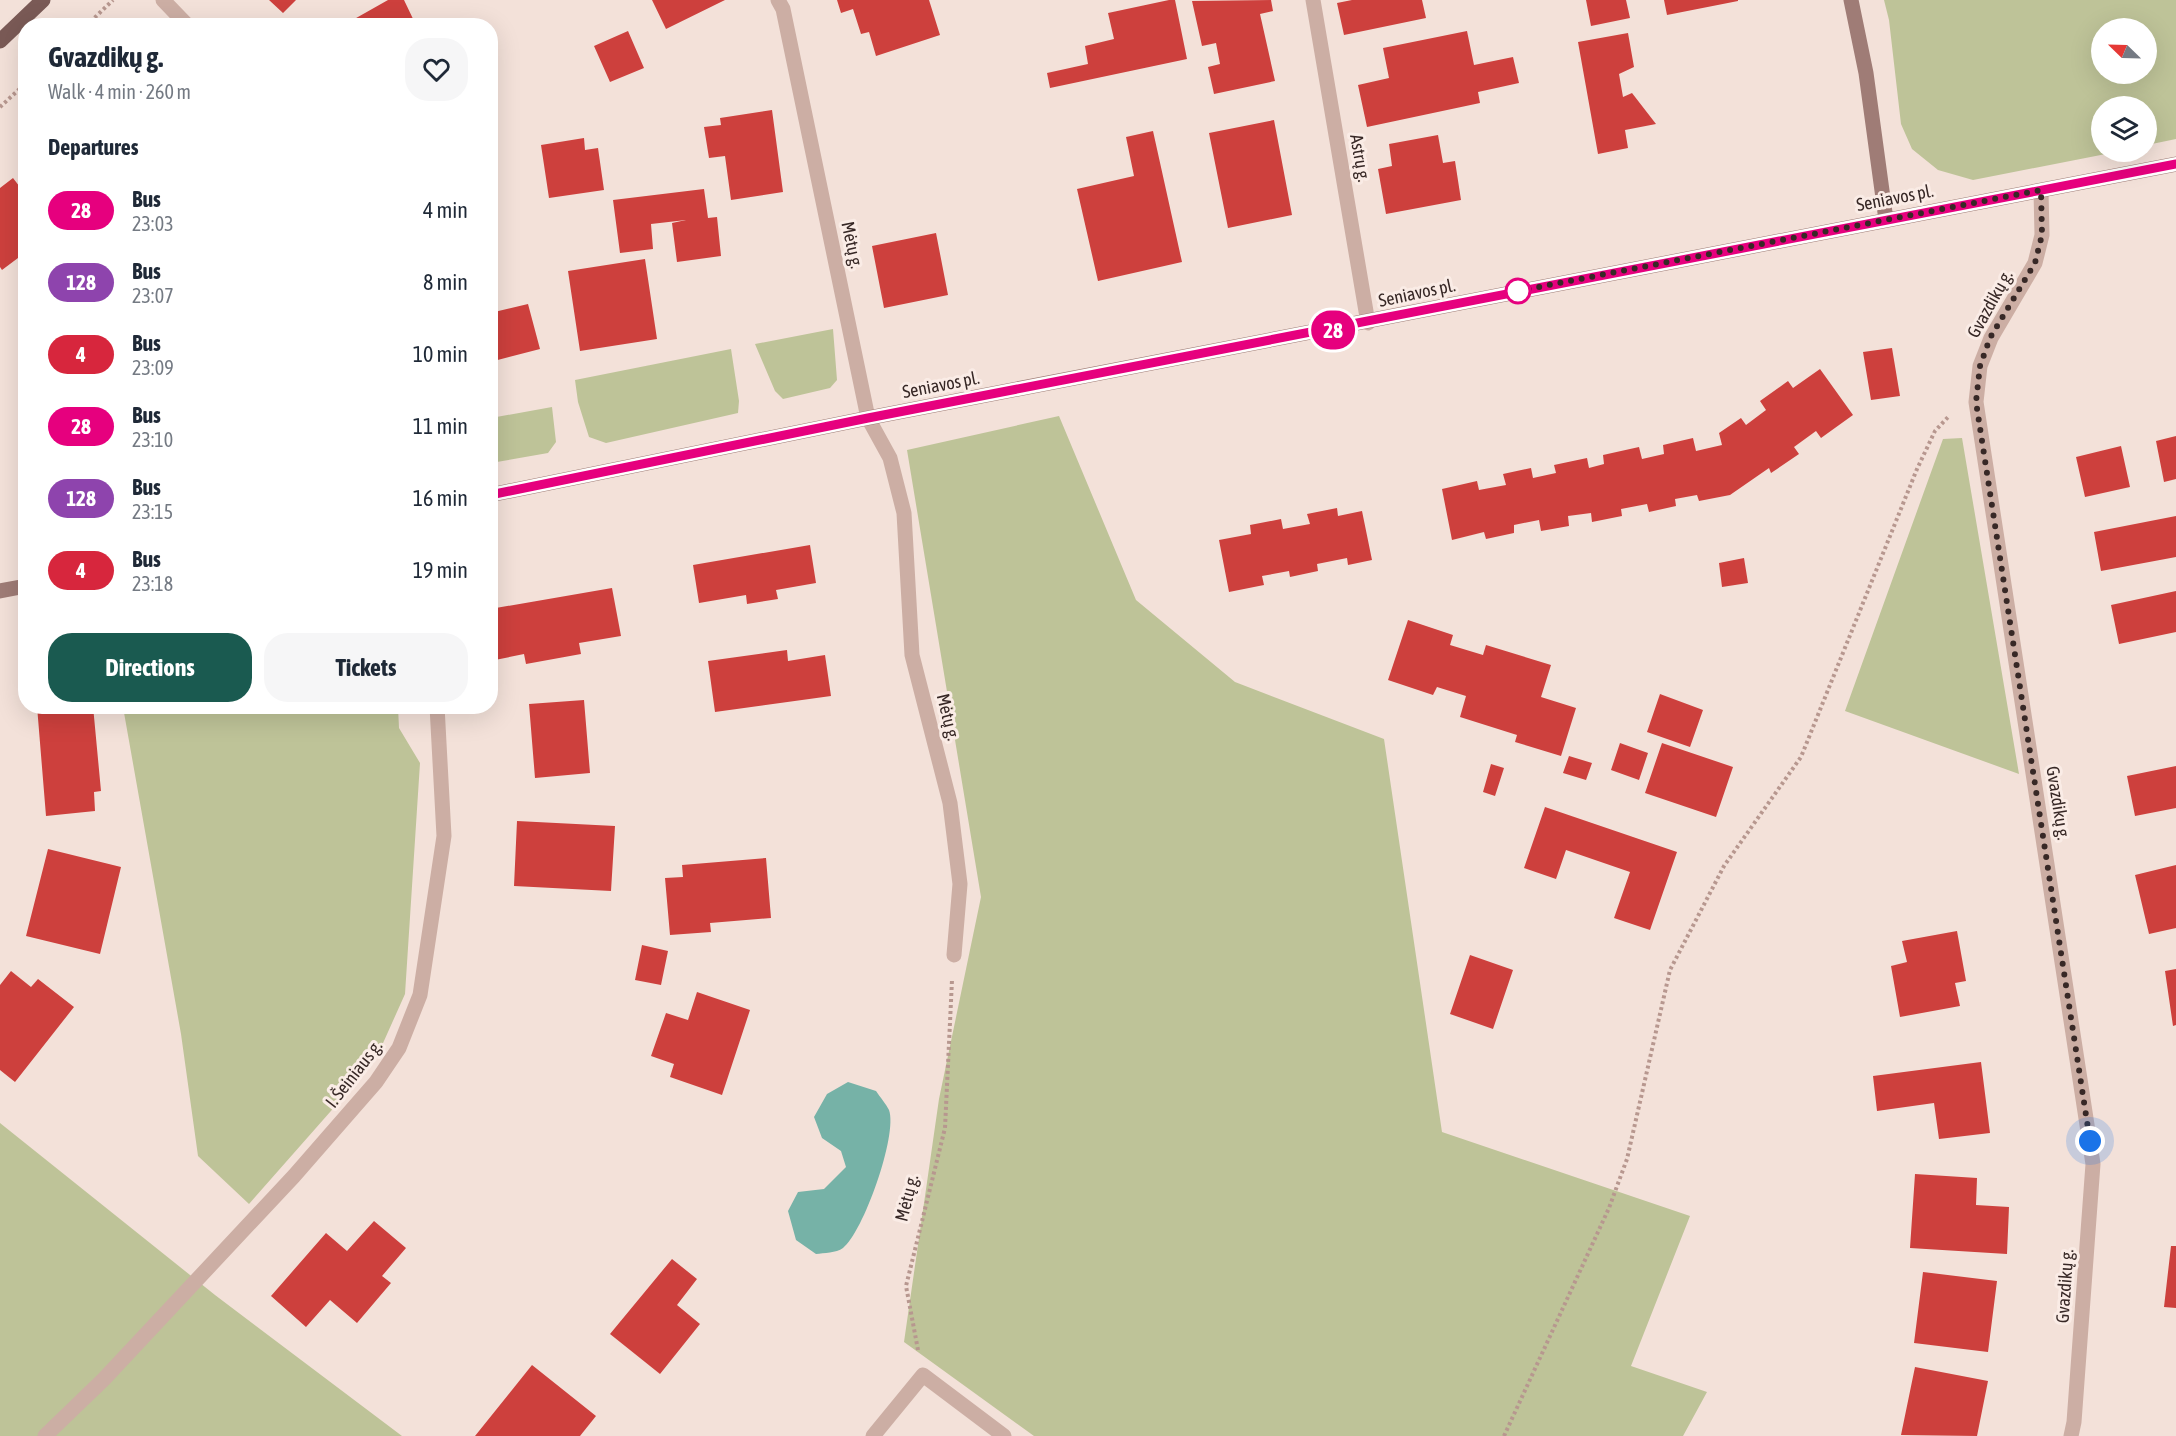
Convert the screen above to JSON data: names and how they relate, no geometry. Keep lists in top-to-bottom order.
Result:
{
  "streets": {
    "main road": ["Seniavos pl."],
    "street": [
      "Astrų g.",
      "Mėtų g.",
      "Gvazdikų g.",
      "I. Šeiniaus g."
    ]
  },
  "crossings": [
    ["Astrų g.", "Seniavos pl."],
    ["Seniavos pl.", "Mėtų g."],
    ["Seniavos pl.", "Gvazdikų g."]
  ],
  "lines": ["bus line 28"],
  "north": "top left",
  "page": {
    "on_map": "28",
    "heading": [
      ["Gvazdikų g.", "Walk · 4 min · 260 m"],
      "Departures"
    ],
    "list": [
      {
        "mark": "28",
        "name": "Bus",
        "note": "23:03",
        "value": "4 min"
      },
      {
        "mark": "128",
        "name": "Bus",
        "note": "23:07",
        "value": "8 min"
      },
      {
        "mark": "4",
        "name": "Bus",
        "note": "23:09",
        "value": "10 min"
      },
      {
        "mark": "28",
        "name": "Bus",
        "note": "23:10",
        "value": "11 min"
      },
      {
        "mark": "128",
        "name": "Bus",
        "note": "23:15",
        "value": "16 min"
      },
      {
        "mark": "4",
        "name": "Bus",
        "note": "23:18",
        "value": "19 min"
      }
    ],
    "buttons": ["Directions", "Tickets"]
  }
}
